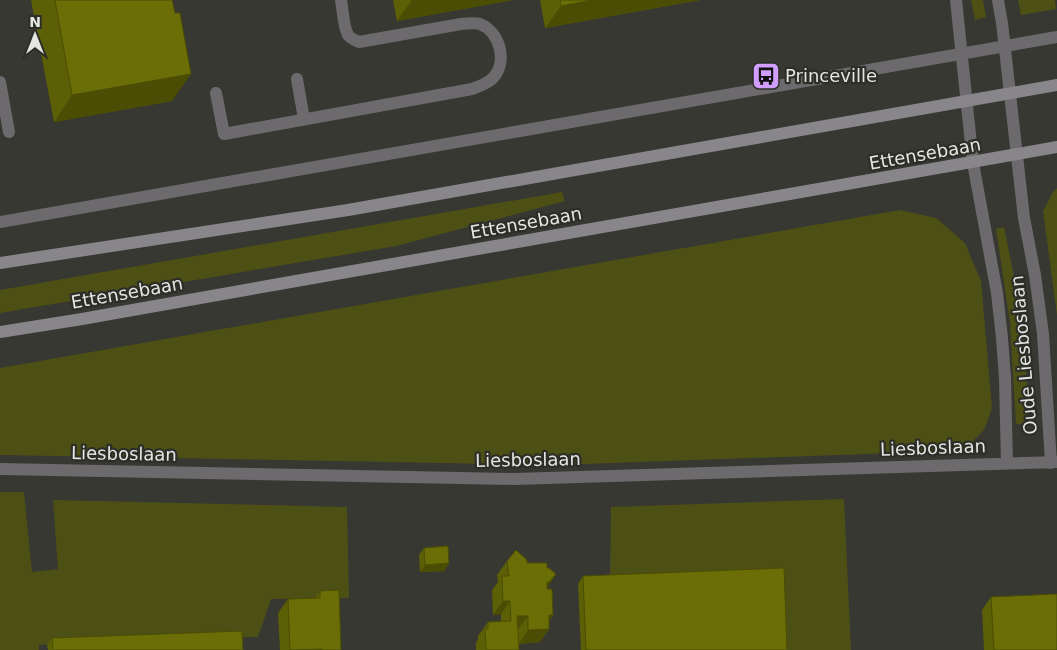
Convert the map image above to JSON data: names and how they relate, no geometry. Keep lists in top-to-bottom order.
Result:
{
  "streets": {
    "main road": ["Ettensebaan"],
    "street": ["Oude Liesboslaan", "Liesboslaan"]
  },
  "crossings": [
    ["Ettensebaan", "Oude Liesboslaan"],
    ["Oude Liesboslaan", "Liesboslaan"]
  ],
  "places": {
    "bus stop": ["Princeville"]
  },
  "north": "top"
}
